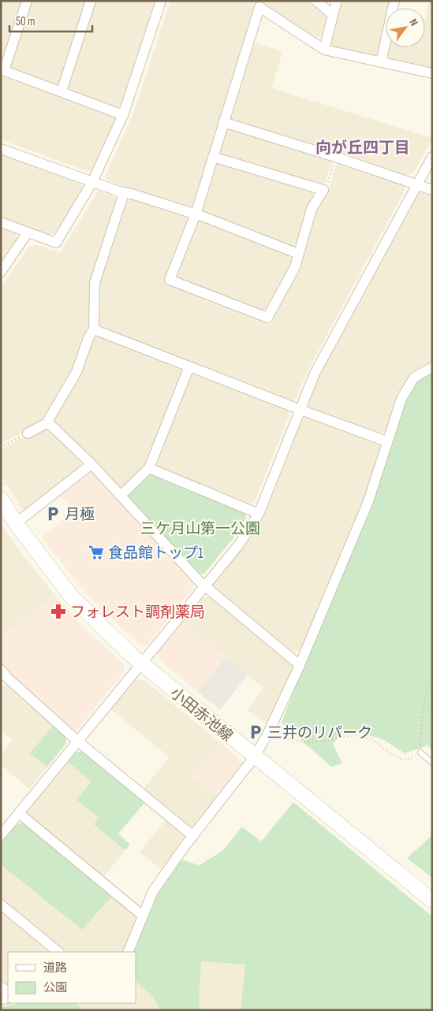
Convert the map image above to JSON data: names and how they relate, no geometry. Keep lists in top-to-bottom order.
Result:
{
  "streets": {
    "street": ["小田赤池線"]
  },
  "districts": ["向が丘四丁目"],
  "parks": ["三ケ月山第一公園"],
  "places": {
    "parking": ["月極", "三井のリパーク"],
    "supermarket": ["食品館トップ1"],
    "pharmacy": ["フォレスト調剤薬局"]
  },
  "legend": ["道路", "公園"],
  "scale_bar": "50 m",
  "north": "top right"
}
